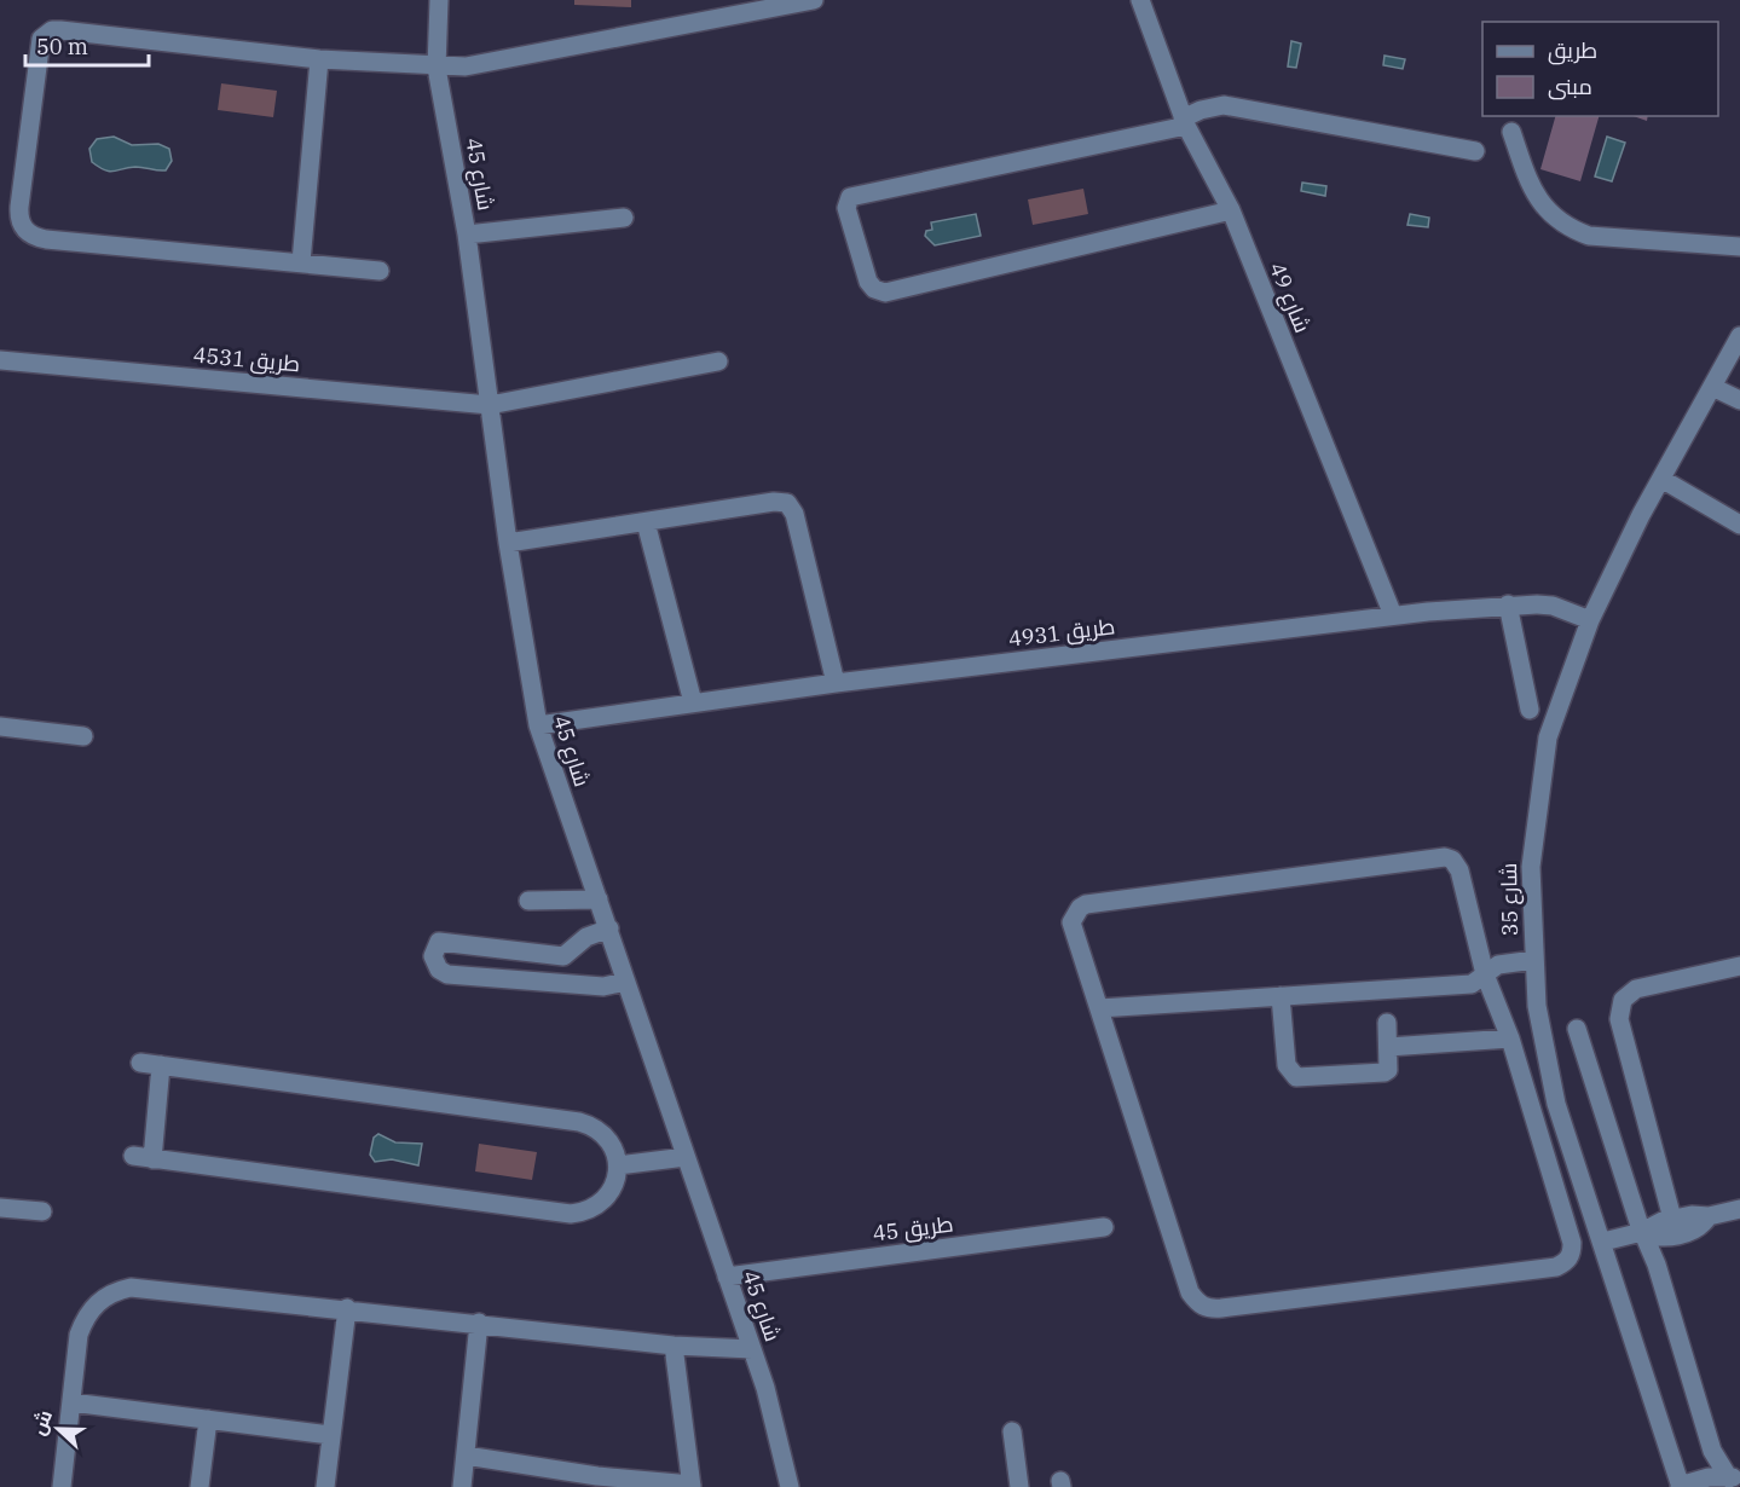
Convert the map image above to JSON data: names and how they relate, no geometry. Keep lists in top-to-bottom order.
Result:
{
  "streets": {
    "street": [
      "شارع 45",
      "شارع 49",
      "طريق 4531",
      "طريق 4931",
      "شارع 35",
      "طريق 45"
    ]
  },
  "crossings": [
    ["شارع 45", "طريق 4531"],
    ["شارع 45", "طريق 4931"],
    ["شارع 45", "طريق 45"],
    ["شارع 49", "طريق 4931"],
    ["طريق 4931", "شارع 35"]
  ],
  "legend": ["طريق", "مبنى"],
  "scale_bar": "50 m",
  "north": "left"
}
